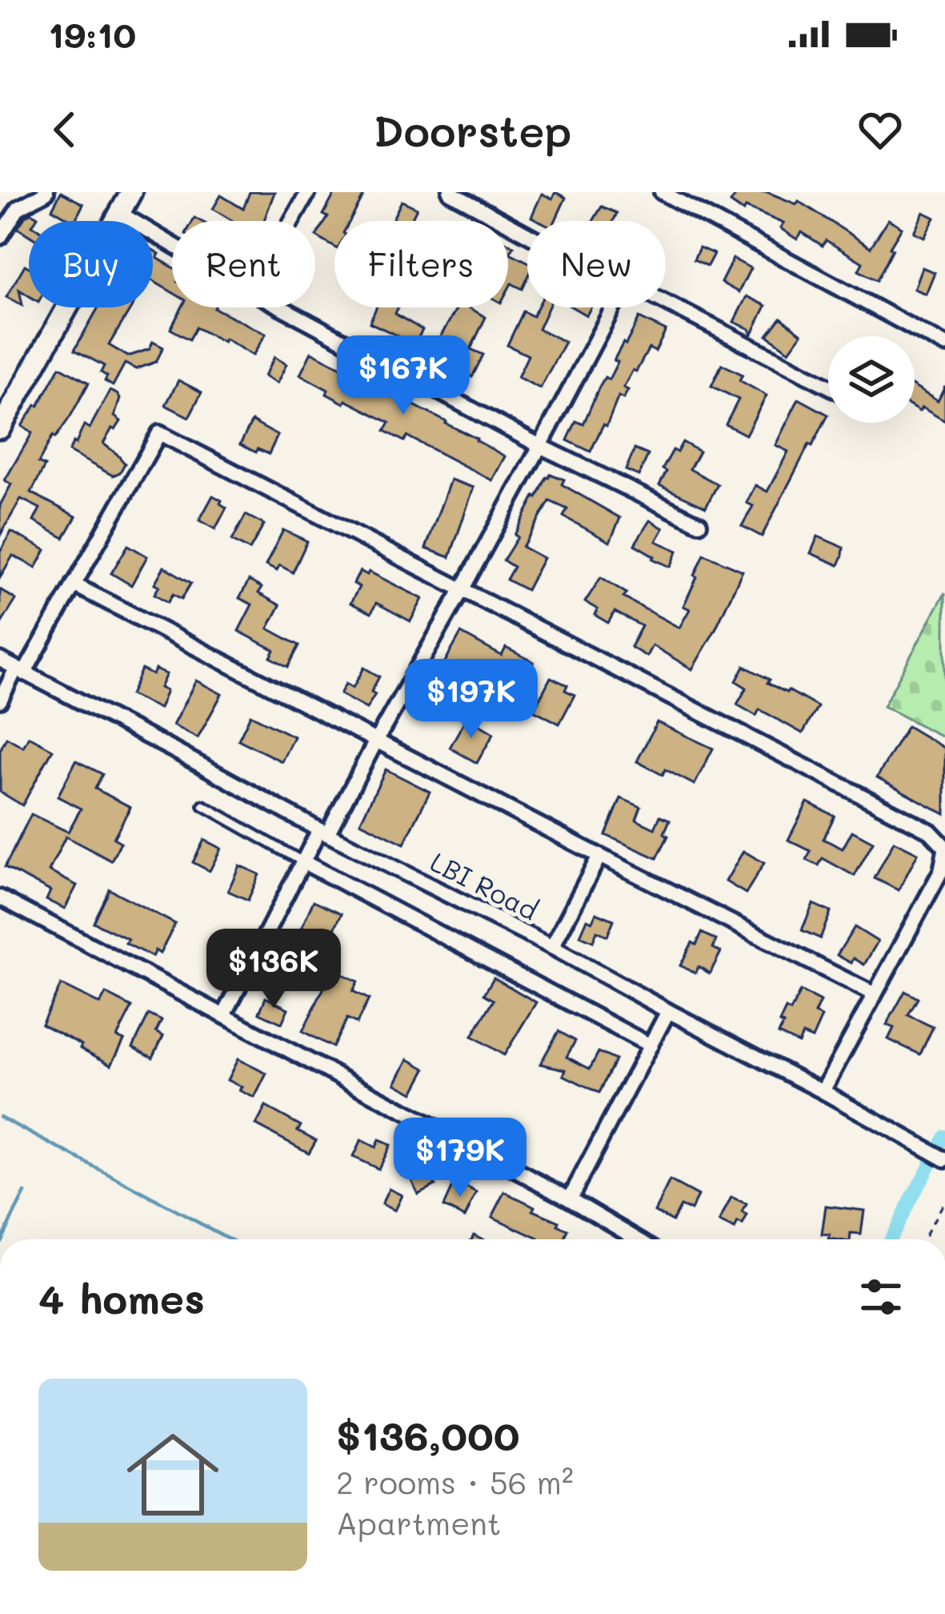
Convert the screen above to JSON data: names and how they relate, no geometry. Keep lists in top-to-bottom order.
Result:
{
  "streets": {
    "street": ["LBI Road"]
  },
  "page": {
    "status": "19:10",
    "header": "Doorstep",
    "chip": [
      "Buy",
      "Rent",
      "Filters",
      "New"
    ],
    "price": [
      "$167K",
      "$197K",
      "$136K",
      "$179K"
    ],
    "heading": "4 homes",
    "list": [
      {
        "name": "$136,000",
        "note": "2 rooms · 56 m² · Apartment"
      }
    ]
  }
}
